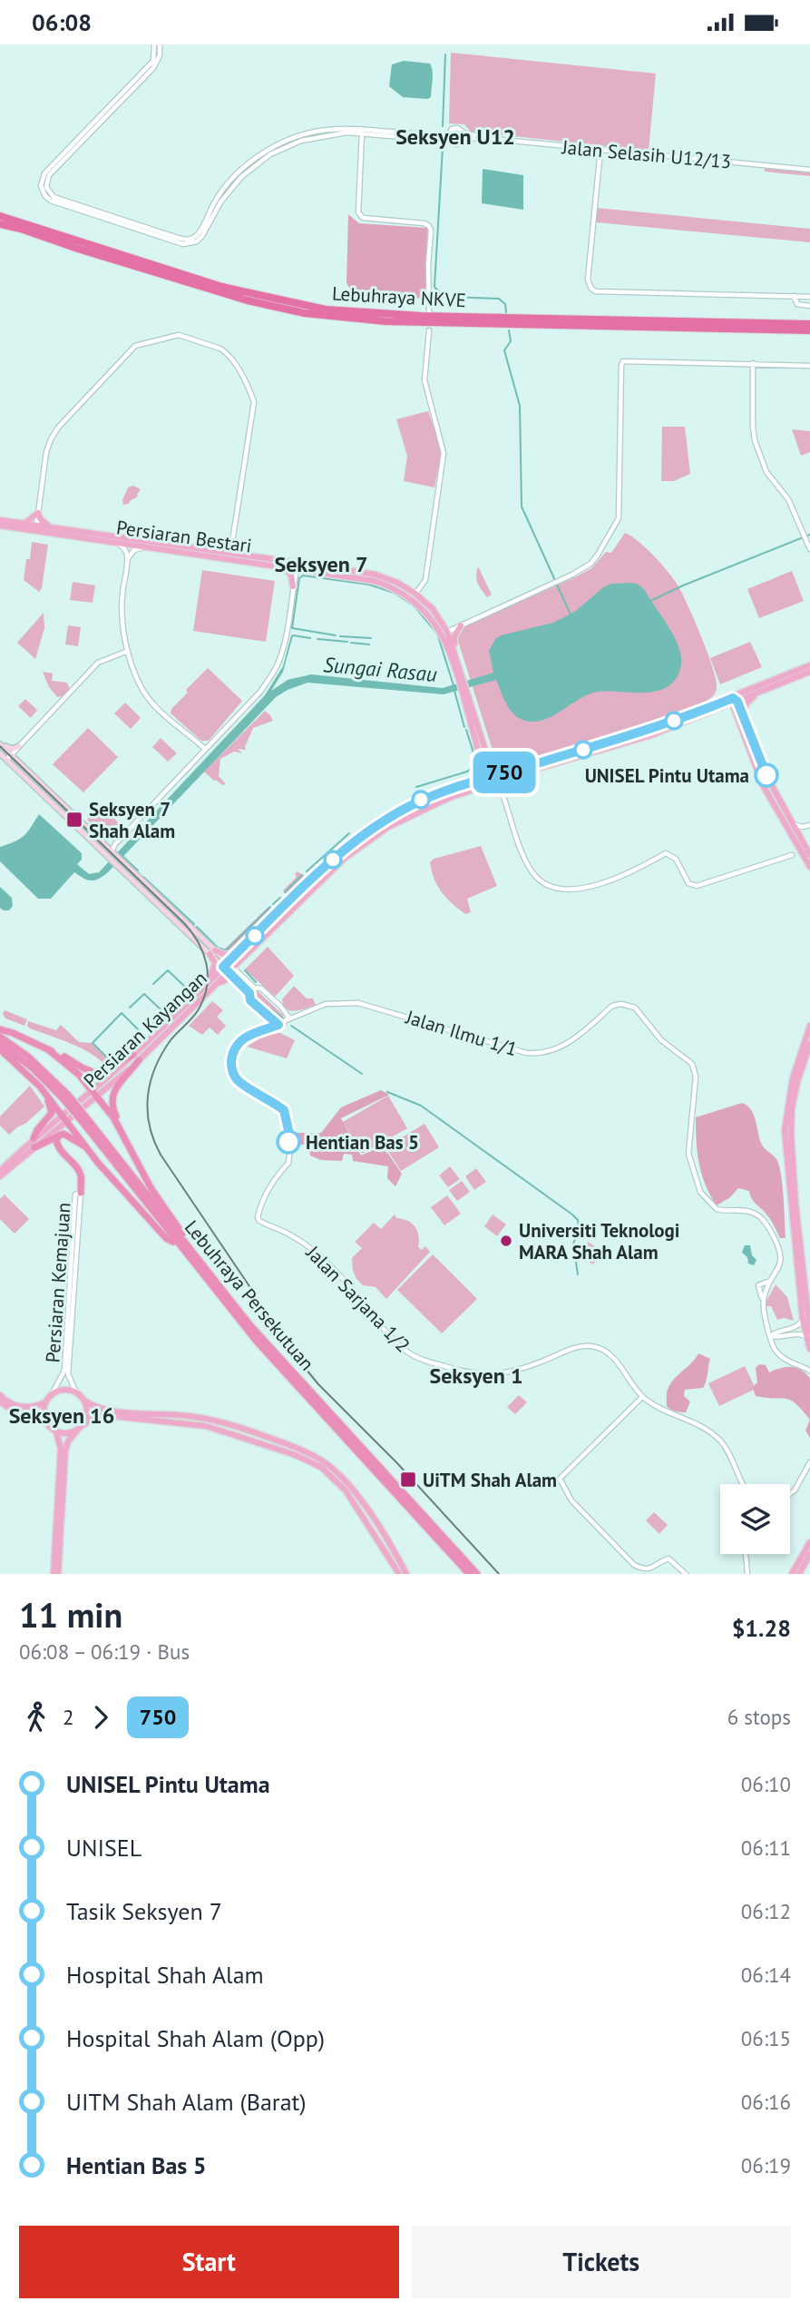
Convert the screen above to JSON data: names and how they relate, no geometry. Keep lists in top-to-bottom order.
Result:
{
  "streets": {
    "highway": ["Lebuhraya NKVE", "Lebuhraya Persekutuan"],
    "main road": ["Persiaran Bestari", "Persiaran Kayangan"],
    "street": [
      "Jalan Selasih U12/13",
      "Jalan Ilmu 1/1",
      "Persiaran Kemajuan",
      "Jalan Sarjana 1/2"
    ]
  },
  "crossings": [
    ["Persiaran Bestari", "Persiaran Kayangan"],
    ["Jalan Ilmu 1/1", "Jalan Sarjana 1/2"]
  ],
  "districts": [
    "Seksyen U12",
    "Seksyen 7",
    "Seksyen 1",
    "Seksyen 16"
  ],
  "water": ["Sungai Rasau"],
  "places": {
    "other": ["UNISEL Pintu Utama", "Hentian Bas 5", "Universiti Teknologi MARA Shah Alam"],
    "transit": ["Seksyen 7 Shah Alam", "UiTM Shah Alam"]
  },
  "lines": ["bus line 750"],
  "page": {
    "status": "06:08",
    "on_map": "750",
    "heading": ["11 min", "06:08 – 06:19 · Bus", "$1.28"],
    "legs": ["2", "750", "6 stops"],
    "list": [
      {
        "name": "UNISEL Pintu Utama",
        "value": "06:10"
      },
      {
        "name": "UNISEL",
        "value": "06:11"
      },
      {
        "name": "Tasik Seksyen 7",
        "value": "06:12"
      },
      {
        "name": "Hospital Shah Alam",
        "value": "06:14"
      },
      {
        "name": "Hospital Shah Alam (Opp)",
        "value": "06:15"
      },
      {
        "name": "UITM Shah Alam (Barat)",
        "value": "06:16"
      },
      {
        "name": "Hentian Bas 5",
        "value": "06:19"
      }
    ],
    "buttons": ["Start", "Tickets"]
  }
}
